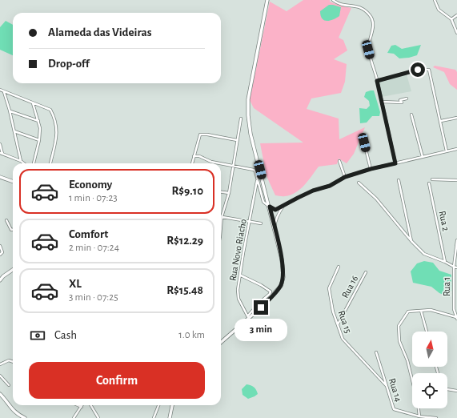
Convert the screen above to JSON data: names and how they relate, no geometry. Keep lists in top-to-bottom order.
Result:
{
  "streets": {
    "street": [
      "Rua 2",
      "Rua Novo Riacho",
      "Rua 16",
      "Rua 1",
      "Rua 15",
      "Rua 14"
    ]
  },
  "crossings": [
    ["Rua 2", "Rua 1"],
    ["Rua 16", "Rua 15"],
    ["Rua 15", "Rua 14"]
  ],
  "north": "top",
  "page": {
    "banner": ["Alameda das Videiras", "Drop-off"],
    "list": [
      {
        "name": "Economy",
        "note": "1 min · 07:23",
        "value": "R$9.10"
      },
      {
        "name": "Comfort",
        "note": "2 min · 07:24",
        "value": "R$12.29"
      },
      {
        "name": "XL",
        "note": "3 min · 07:25",
        "value": "R$15.48"
      }
    ],
    "pay": ["Cash", "1.0 km"],
    "bubble": "3 min",
    "buttons": "Confirm"
  }
}
